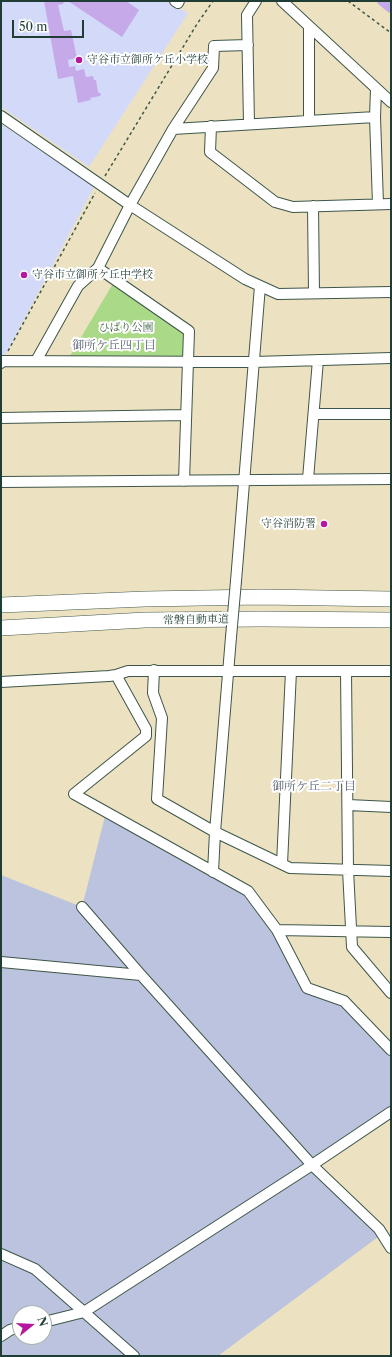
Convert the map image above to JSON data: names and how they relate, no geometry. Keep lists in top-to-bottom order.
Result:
{
  "streets": {
    "highway": ["常磐自動車道"]
  },
  "districts": ["御所ケ丘四丁目", "御所ケ丘二丁目"],
  "parks": ["ひばり公園"],
  "places": ["守谷市立御所ケ丘小学校", "守谷市立御所ケ丘中学校", "守谷消防署"],
  "scale_bar": "50 m",
  "north": "right"
}
